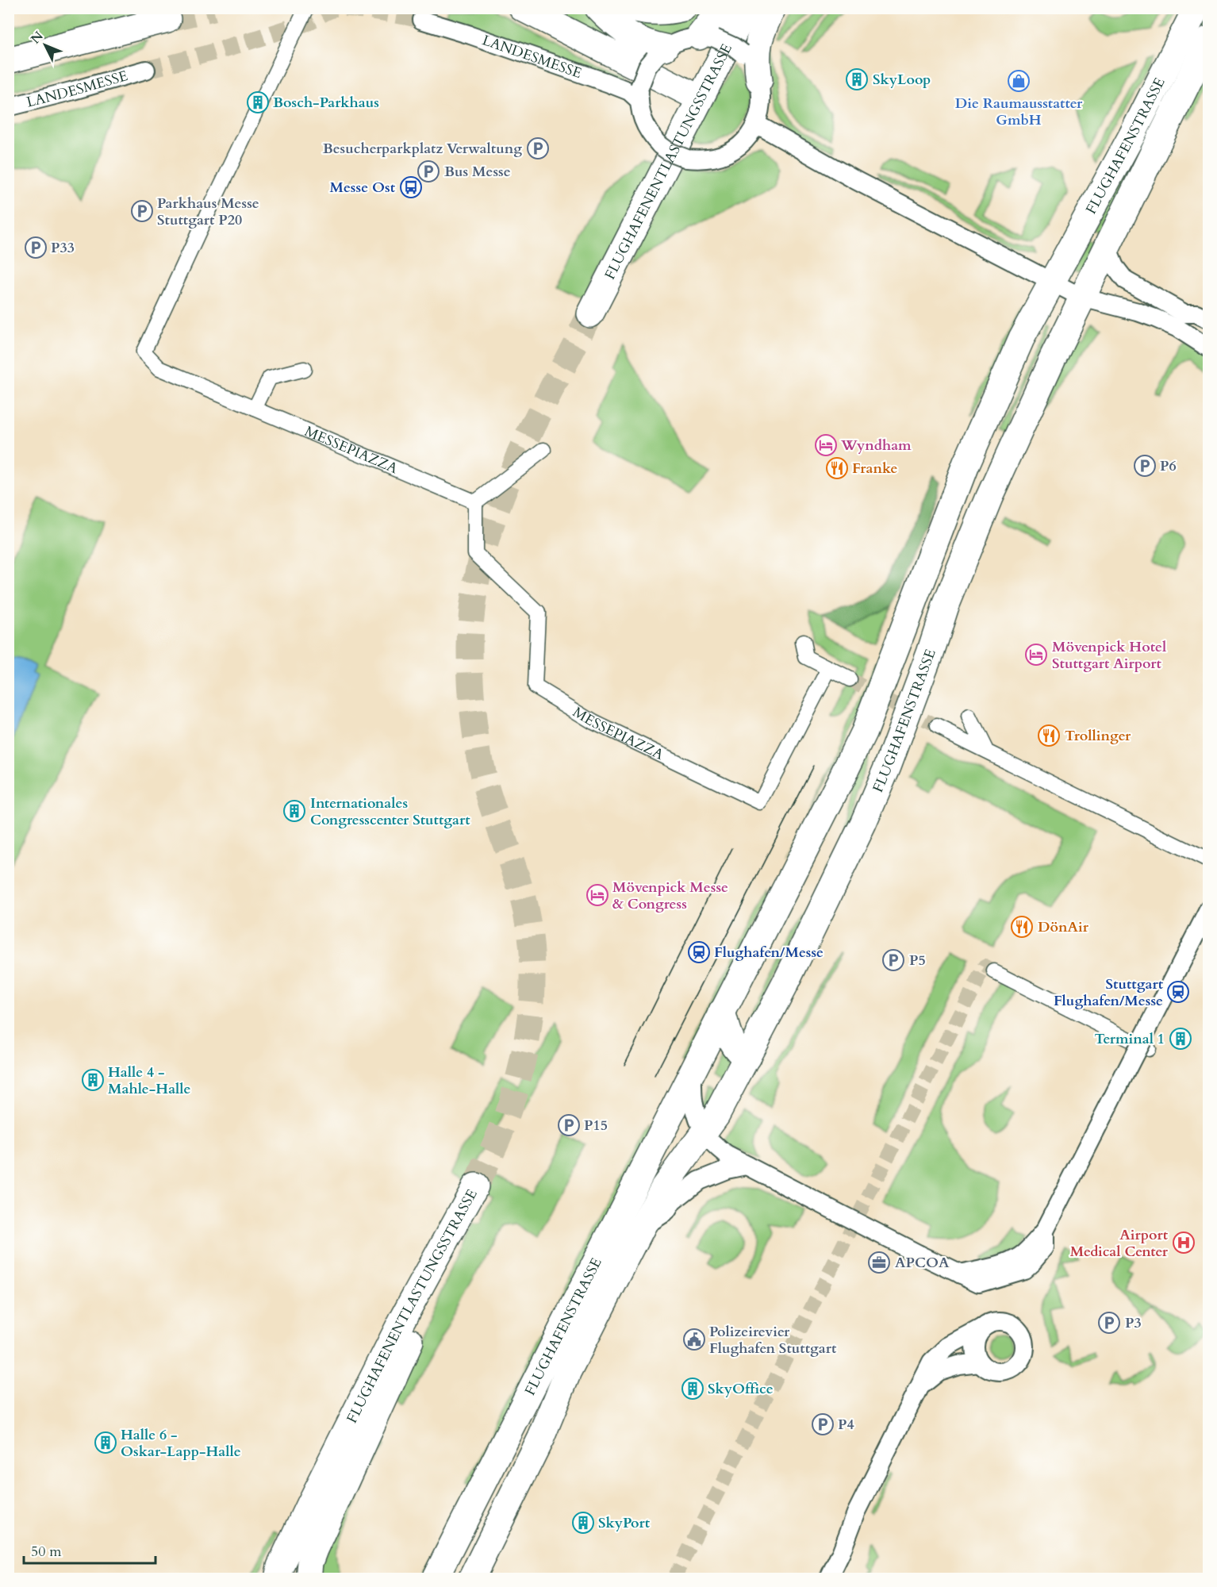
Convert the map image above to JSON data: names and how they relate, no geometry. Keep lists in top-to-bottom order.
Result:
{
  "streets": {
    "main road": ["FLUGHAFENSTRASSE", "FLUGHAFENENTLASTUNGSSTRASSE"],
    "street": ["LANDESMESSE", "MESSEPIAZZA"]
  },
  "places": {
    "building": [
      "SkyLoop",
      "Bosch-Parkhaus",
      "Internationales Congresscenter Stuttgart",
      "Terminal 1",
      "Halle 4 - Mahle-Halle",
      "SkyOffice",
      "Halle 6 - Oskar-Lapp-Halle",
      "SkyPort"
    ],
    "shop": ["Die Raumausstatter GmbH"],
    "parking": [
      "Besucherparkplatz Verwaltung",
      "Bus Messe",
      "Parkhaus Messe Stuttgart P20",
      "P33",
      "P6",
      "P5",
      "P15",
      "P3",
      "P4"
    ],
    "bus stop": ["Messe Ost"],
    "hotel": ["Wyndham", "Mövenpick Hotel Stuttgart Airport", "Mövenpick Messe & Congress"],
    "restaurant": ["Franke", "Trollinger", "DönAir"],
    "station": ["Flughafen/Messe", "Stuttgart Flughafen/Messe"],
    "hospital": ["Airport Medical Center"],
    "office": ["APCOA"],
    "public building": ["Polizeirevier Flughafen Stuttgart"]
  },
  "scale_bar": "50 m",
  "north": "top left"
}
